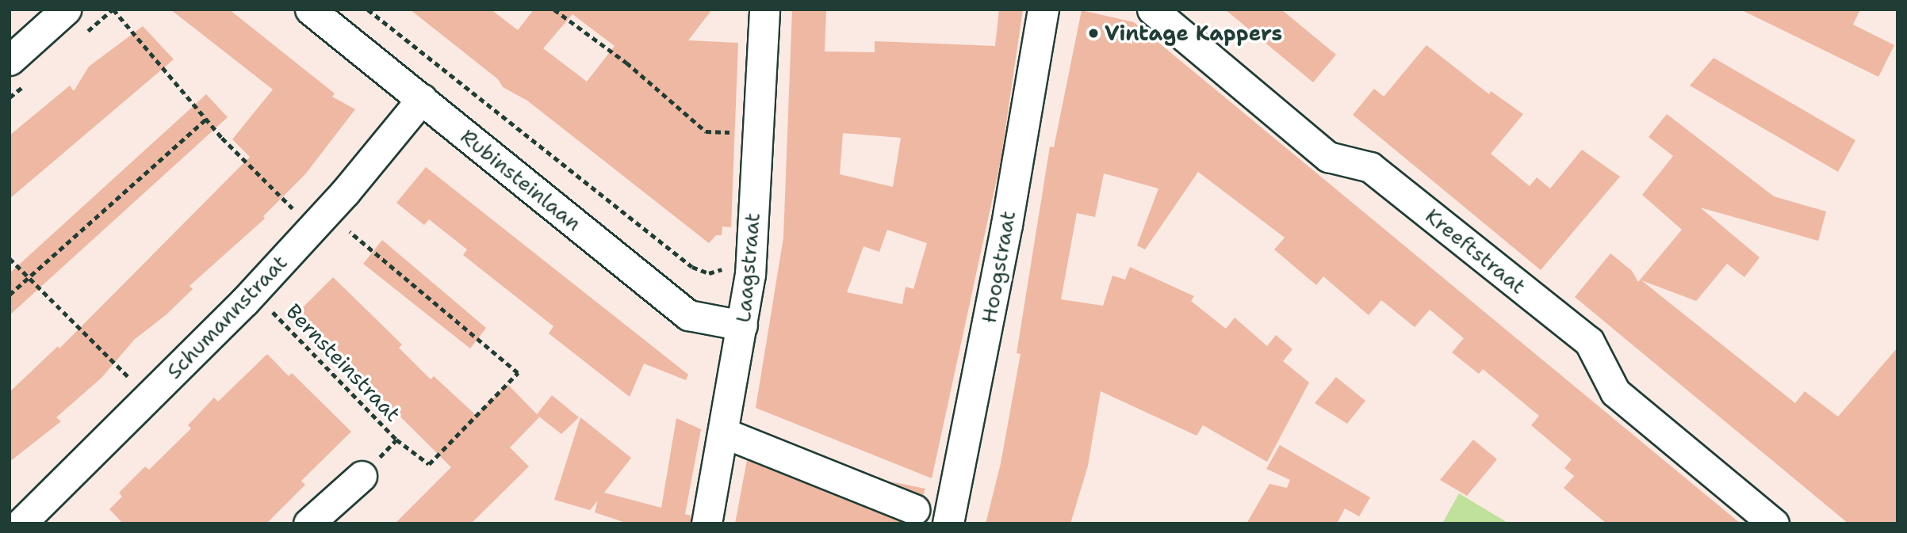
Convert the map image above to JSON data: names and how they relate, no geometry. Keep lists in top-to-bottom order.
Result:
{
  "streets": {
    "street": [
      "Rubinsteinlaan",
      "Kreeftstraat",
      "Hoogstraat",
      "Laagstraat",
      "Schumannstraat"
    ],
    "path": ["Bernsteinstraat"]
  },
  "crossings": [
    ["Rubinsteinlaan", "Laagstraat"],
    ["Rubinsteinlaan", "Schumannstraat"]
  ],
  "places": ["Vintage Kappers"]
}
